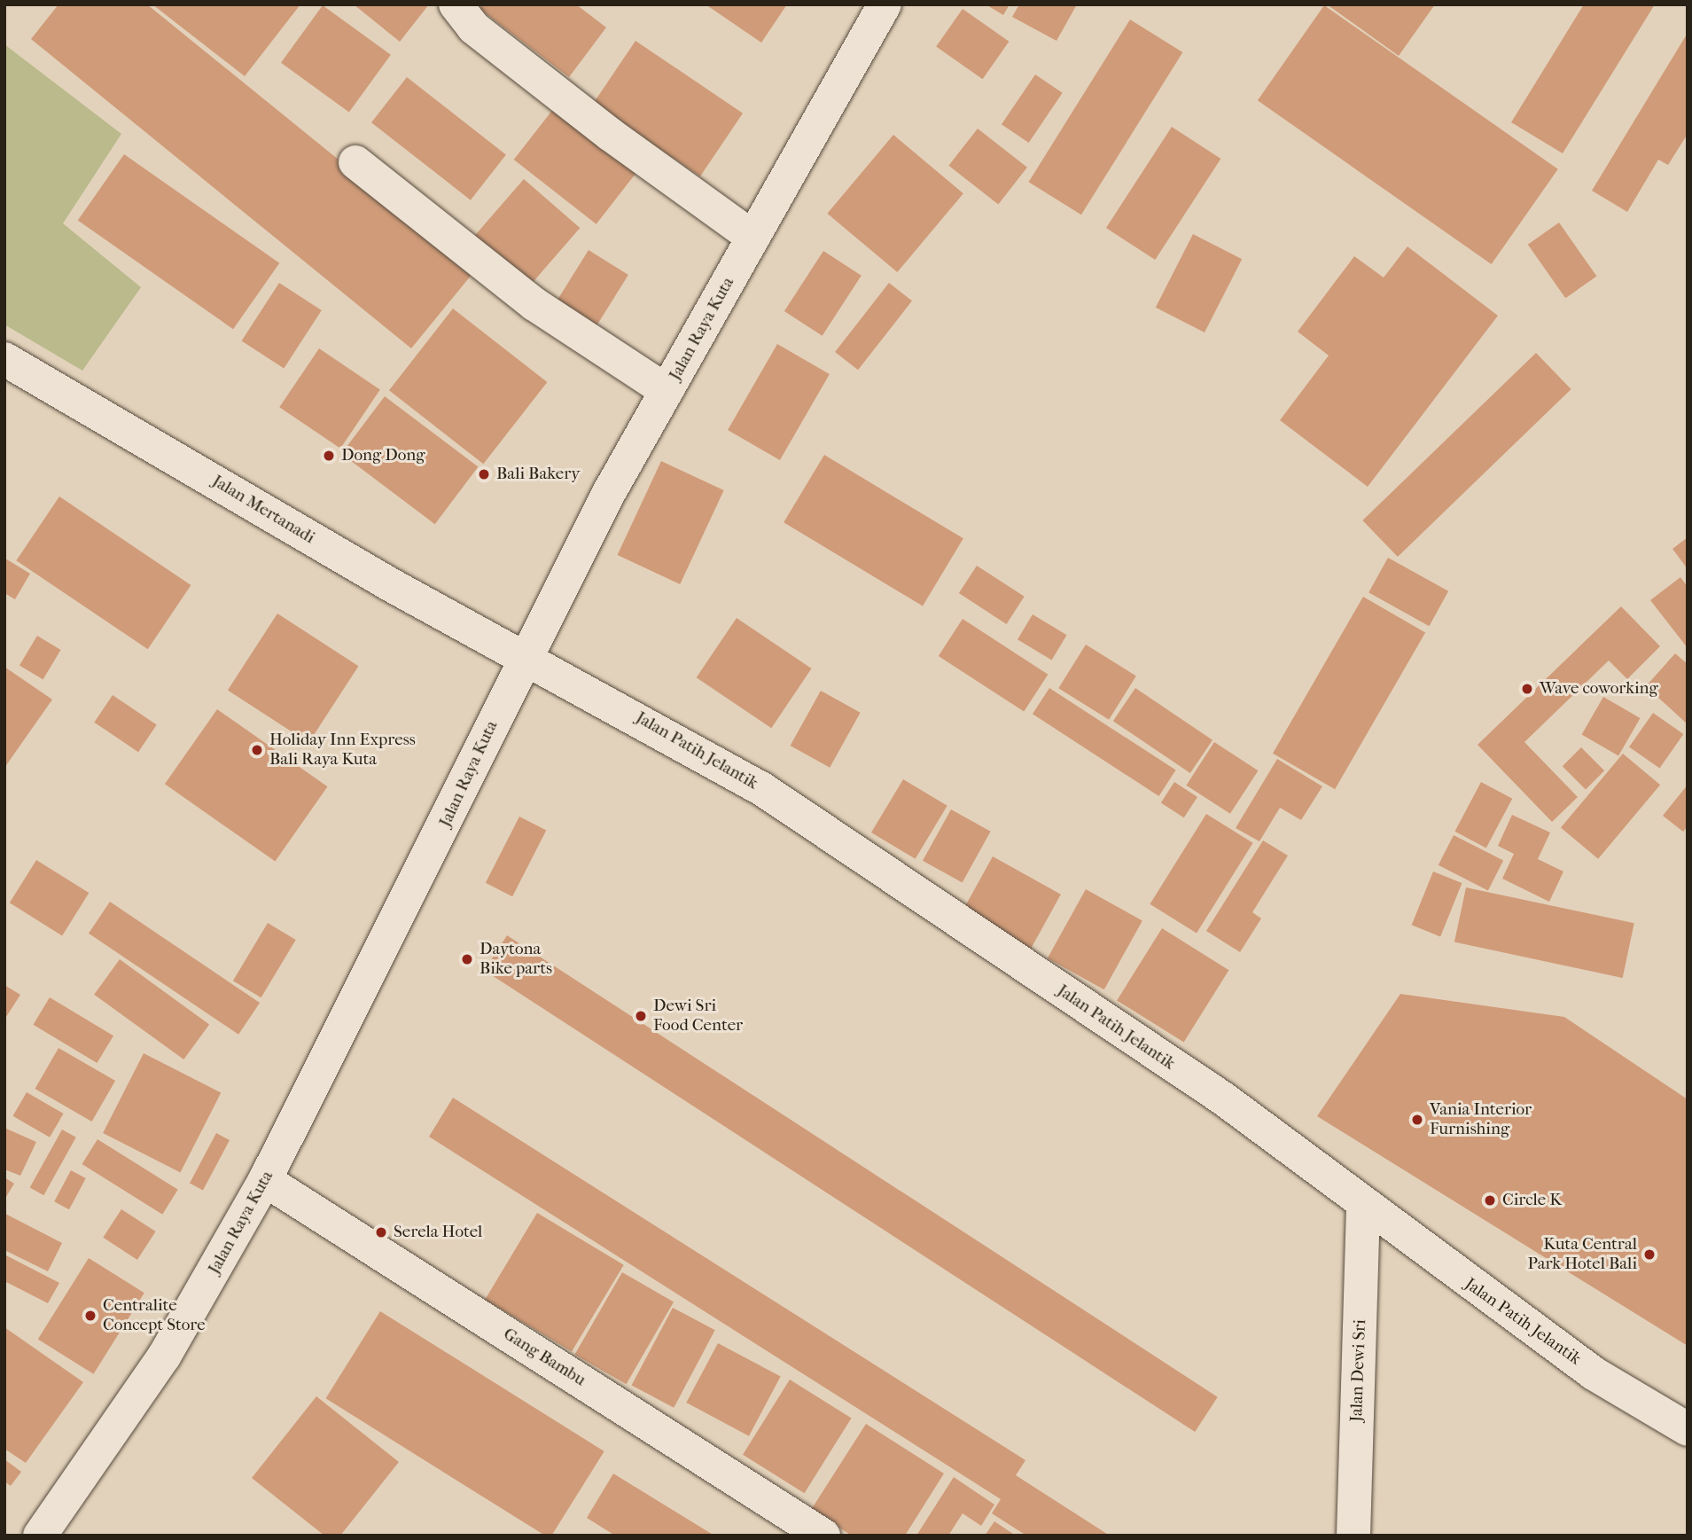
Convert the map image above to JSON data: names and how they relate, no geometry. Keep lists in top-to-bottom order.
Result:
{
  "streets": {
    "street": [
      "Jalan Raya Kuta",
      "Jalan Mertanadi",
      "Jalan Patih Jelantik",
      "Gang Bambu",
      "Jalan Dewi Sri"
    ]
  },
  "crossings": [
    ["Jalan Raya Kuta", "Jalan Mertanadi"],
    ["Jalan Raya Kuta", "Jalan Patih Jelantik"],
    ["Jalan Raya Kuta", "Gang Bambu"],
    ["Jalan Mertanadi", "Jalan Patih Jelantik"],
    ["Jalan Patih Jelantik", "Jalan Dewi Sri"]
  ],
  "places": [
    "Dong Dong",
    "Bali Bakery",
    "Wave coworking",
    "Holiday Inn Express Bali Raya Kuta",
    "Daytona Bike parts",
    "Dewi Sri Food Center",
    "Vania Interior Furnishing",
    "Circle K",
    "Serela Hotel",
    "Kuta Central Park Hotel Bali",
    "Centralite Concept Store"
  ]
}
